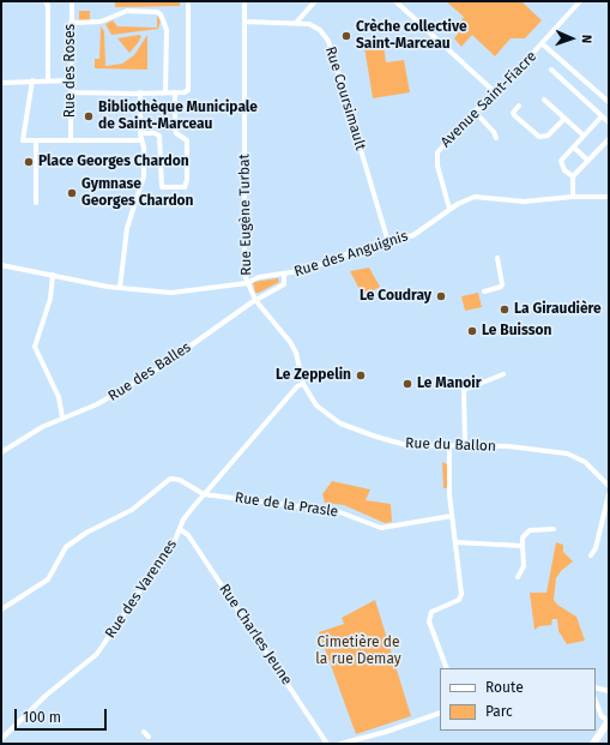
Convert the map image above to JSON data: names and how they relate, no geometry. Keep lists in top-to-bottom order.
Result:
{
  "streets": {
    "street": [
      "Rue des Roses",
      "Rue Coursimault",
      "Avenue Saint-Fiacre",
      "Rue Eugène Turbat",
      "Rue des Anguignis",
      "Rue des Balles",
      "Rue du Ballon",
      "Rue de la Prasle",
      "Rue des Varennes",
      "Rue Charles Jeune"
    ]
  },
  "crossings": [
    ["Rue Coursimault", "Rue Eugène Turbat"],
    ["Rue Coursimault", "Rue des Anguignis"],
    ["Avenue Saint-Fiacre", "Rue des Anguignis"],
    ["Rue Eugène Turbat", "Rue des Anguignis"],
    ["Rue Eugène Turbat", "Rue du Ballon"],
    ["Rue des Anguignis", "Rue des Balles"],
    ["Rue des Anguignis", "Rue du Ballon"],
    ["Rue des Balles", "Rue du Ballon"],
    ["Rue du Ballon", "Rue des Varennes"],
    ["Rue de la Prasle", "Rue des Varennes"],
    ["Rue des Varennes", "Rue Charles Jeune"]
  ],
  "parks": ["Cimetière de la rue Demay"],
  "places": [
    "Crèche collective Saint-Marceau",
    "Bibliothèque Municipale de Saint-Marceau",
    "Place Georges Chardon",
    "Gymnase Georges Chardon",
    "Le Coudray",
    "La Giraudière",
    "Le Buisson",
    "Le Zeppelin",
    "Le Manoir"
  ],
  "legend": ["Route", "Parc"],
  "scale_bar": "100 m",
  "north": "right"
}
